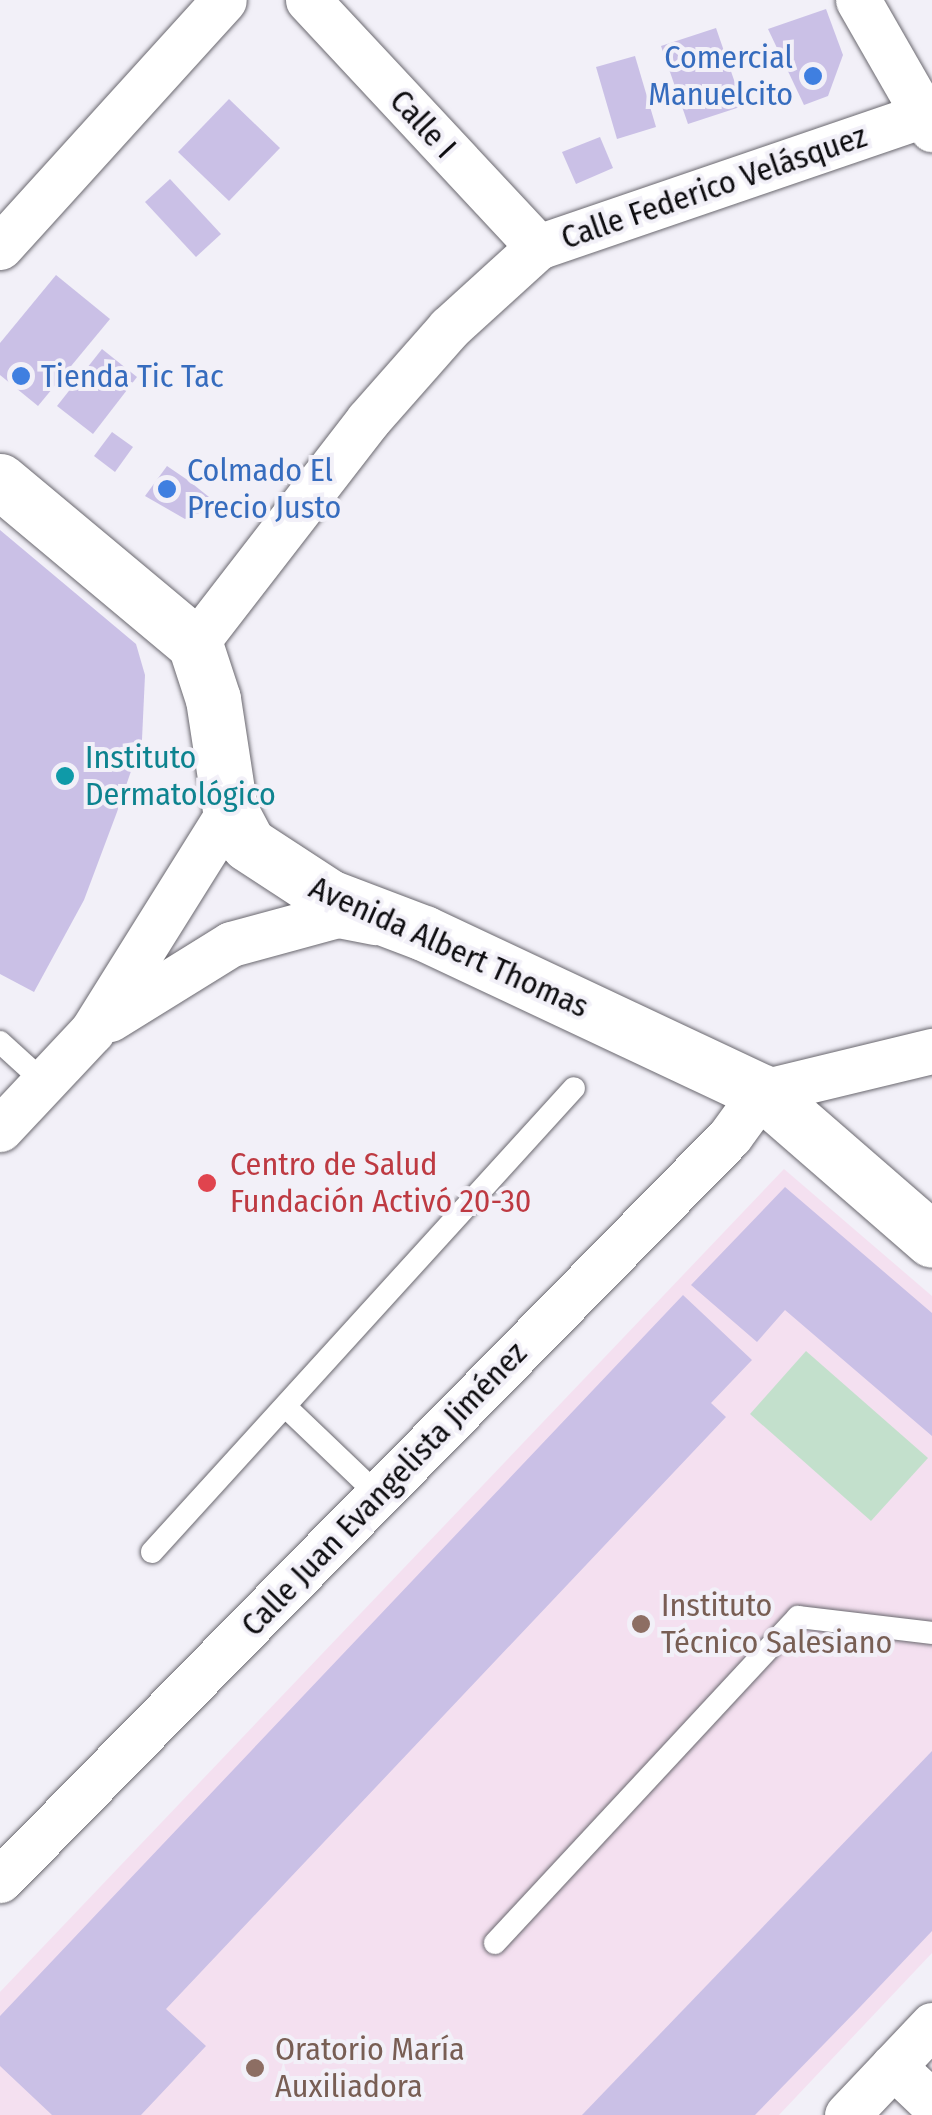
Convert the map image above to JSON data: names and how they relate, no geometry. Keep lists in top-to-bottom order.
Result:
{
  "streets": {
    "main road": ["Avenida Albert Thomas"],
    "street": ["Calle I", "Calle Federico Velásquez", "Calle Juan Evangelista Jiménez"]
  },
  "crossings": [
    ["Calle I", "Calle Federico Velásquez"],
    ["Calle Federico Velásquez", "Avenida Albert Thomas"],
    ["Avenida Albert Thomas", "Calle Juan Evangelista Jiménez"]
  ],
  "places": [
    "Comercial Manuelcito",
    "Tienda Tic Tac",
    "Colmado El Precio Justo",
    "Instituto Dermatológico",
    "Centro de Salud Fundación Activó 20-30",
    "Instituto Técnico Salesiano",
    "Oratorio María Auxiliadora"
  ]
}
